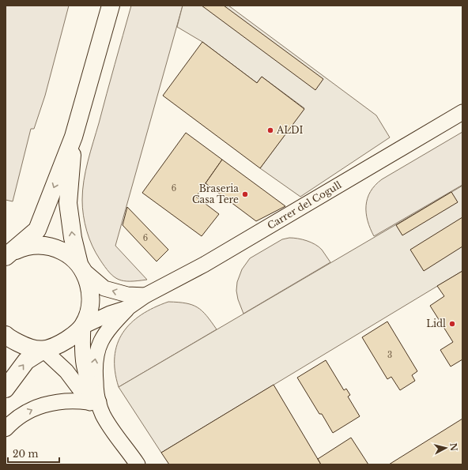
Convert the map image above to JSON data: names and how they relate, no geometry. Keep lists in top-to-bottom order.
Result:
{
  "streets": {
    "street": ["Carrer del Cogull"]
  },
  "places": ["ALDI", "Braseria Casa Tere", "Lidl"],
  "house_numbers": ["6", "6", "3"],
  "scale_bar": "20 m",
  "north": "right"
}
